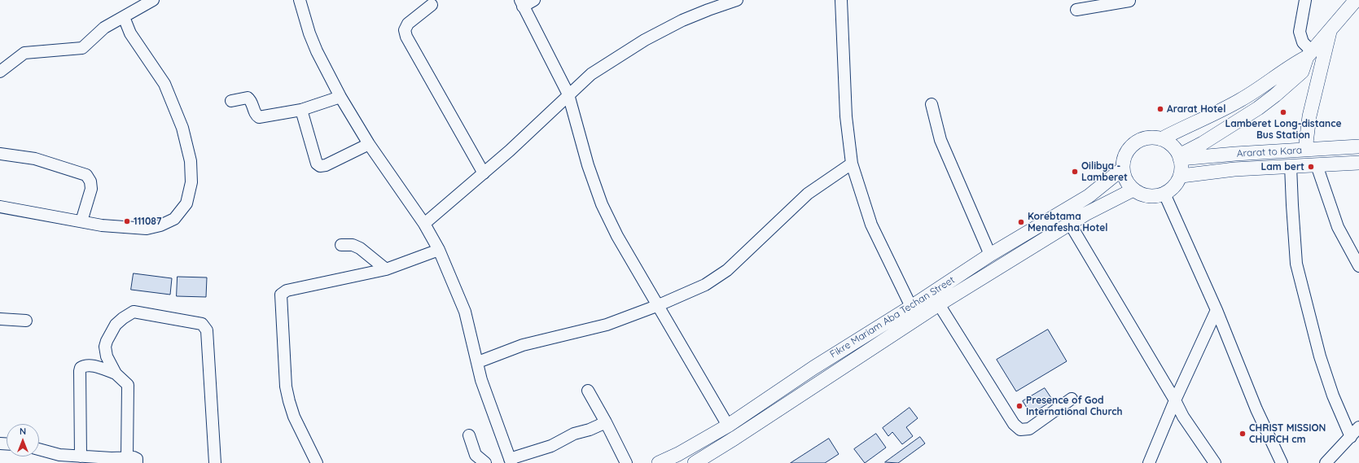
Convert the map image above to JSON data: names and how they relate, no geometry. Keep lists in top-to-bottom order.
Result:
{
  "streets": {
    "main road": ["Ararat to Kara", "Fikre Mariam Aba Techan Street"]
  },
  "crossings": [
    ["Ararat to Kara", "Fikre Mariam Aba Techan Street"]
  ],
  "places": [
    "Ararat Hotel",
    "Lamberet Long-distance Bus Station",
    "Lam bert",
    "Oilibya - Lamberet",
    "111087",
    "Korebtama Menafesha Hotel",
    "Presence of God International Church",
    "CHRIST MISSION CHURCH cm"
  ],
  "north": "top"
}
